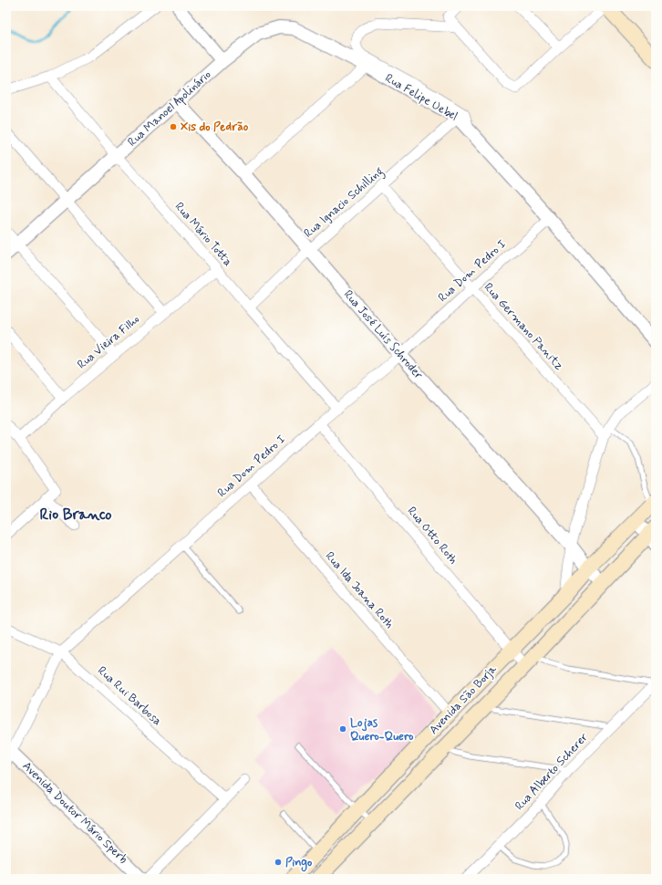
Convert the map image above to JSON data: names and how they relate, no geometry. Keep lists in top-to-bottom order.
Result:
{
  "streets": {
    "main road": ["Avenida São Borja"],
    "street": [
      "Rua Felipe Uebel",
      "Rua Manoel Apolinário",
      "Rua Ignacio Schilling",
      "Rua Mário Totta",
      "Rua Dom Pedro I",
      "Rua Germano Panitz",
      "Rua José Luís Schroder",
      "Rua Vieira Filho",
      "Rua Otto Roth",
      "Rua Ida Joana Roth",
      "Rua Rui Barbosa",
      "Rua Alberto Scherer",
      "Avenida Doutor Mário Sperb"
    ]
  },
  "crossings": [
    ["Rua Felipe Uebel", "Rua Manoel Apolinário"],
    ["Rua Felipe Uebel", "Rua Ignacio Schilling"],
    ["Rua Felipe Uebel", "Rua Dom Pedro I"],
    ["Rua Manoel Apolinário", "Rua Mário Totta"],
    ["Rua Manoel Apolinário", "Rua José Luís Schroder"],
    ["Rua Ignacio Schilling", "Rua Mário Totta"],
    ["Rua Ignacio Schilling", "Rua Germano Panitz"],
    ["Rua Ignacio Schilling", "Rua José Luís Schroder"],
    ["Rua Mário Totta", "Rua Dom Pedro I"],
    ["Rua Mário Totta", "Rua Vieira Filho"],
    ["Rua Dom Pedro I", "Rua Germano Panitz"],
    ["Rua Dom Pedro I", "Rua José Luís Schroder"],
    ["Rua Dom Pedro I", "Rua Otto Roth"],
    ["Rua Dom Pedro I", "Rua Ida Joana Roth"],
    ["Rua Dom Pedro I", "Rua Rui Barbosa"],
    ["Rua Dom Pedro I", "Avenida Doutor Mário Sperb"],
    ["Rua José Luís Schroder", "Avenida São Borja"],
    ["Rua Otto Roth", "Avenida São Borja"],
    ["Rua Ida Joana Roth", "Avenida São Borja"]
  ],
  "districts": ["Rio Branco"],
  "places": ["Xis do Pedrão", "Lojas Quero-Quero", "Pingo"]
}
